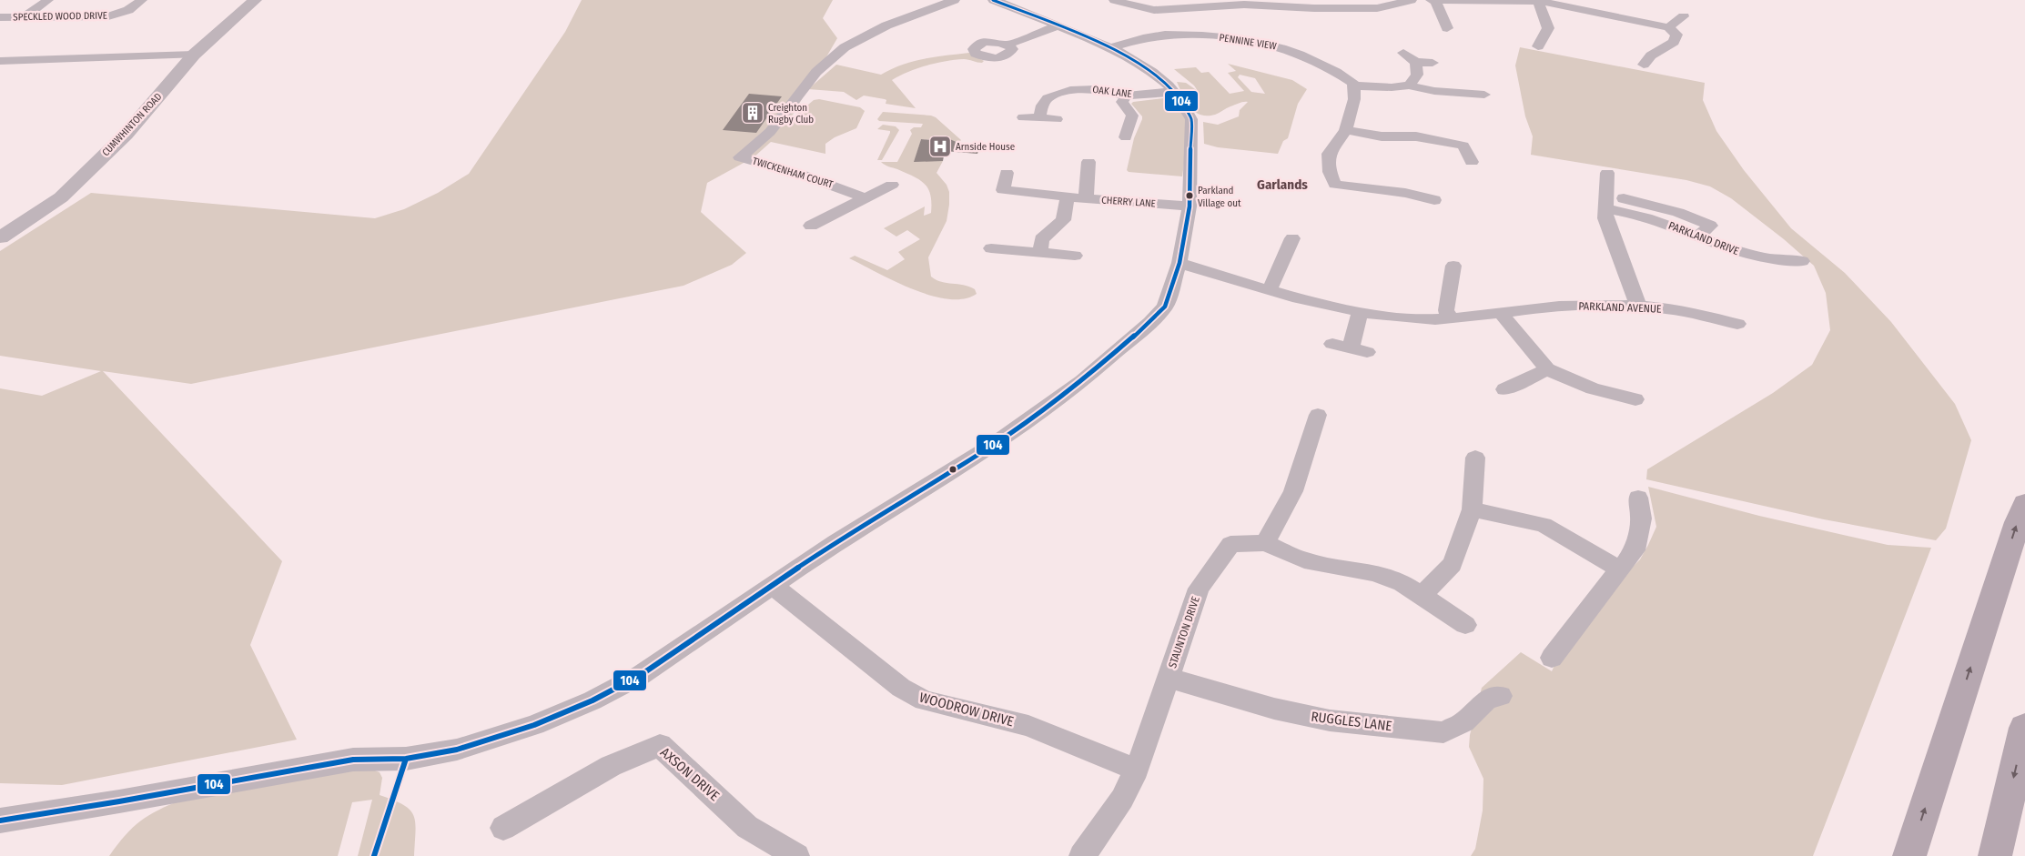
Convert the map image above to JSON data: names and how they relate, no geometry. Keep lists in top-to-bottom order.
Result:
{
  "streets": {
    "street": [
      "SPECKLED WOOD DRIVE",
      "PENNINE VIEW",
      "OAK LANE",
      "CUMWHINTON ROAD",
      "TWICKENHAM COURT",
      "CHERRY LANE",
      "PARKLAND DRIVE",
      "PARKLAND AVENUE",
      "STAUNTON DRIVE",
      "WOODROW DRIVE",
      "RUGGLES LANE",
      "AXSON DRIVE"
    ]
  },
  "crossings": [
    ["STAUNTON DRIVE", "WOODROW DRIVE"],
    ["STAUNTON DRIVE", "RUGGLES LANE"]
  ],
  "districts": ["Garlands"],
  "places": {
    "building": ["Creighton Rugby Club"],
    "hospital": ["Arnside House"],
    "other": ["Parkland Village out"]
  },
  "lines": ["transit line 104"]
}
